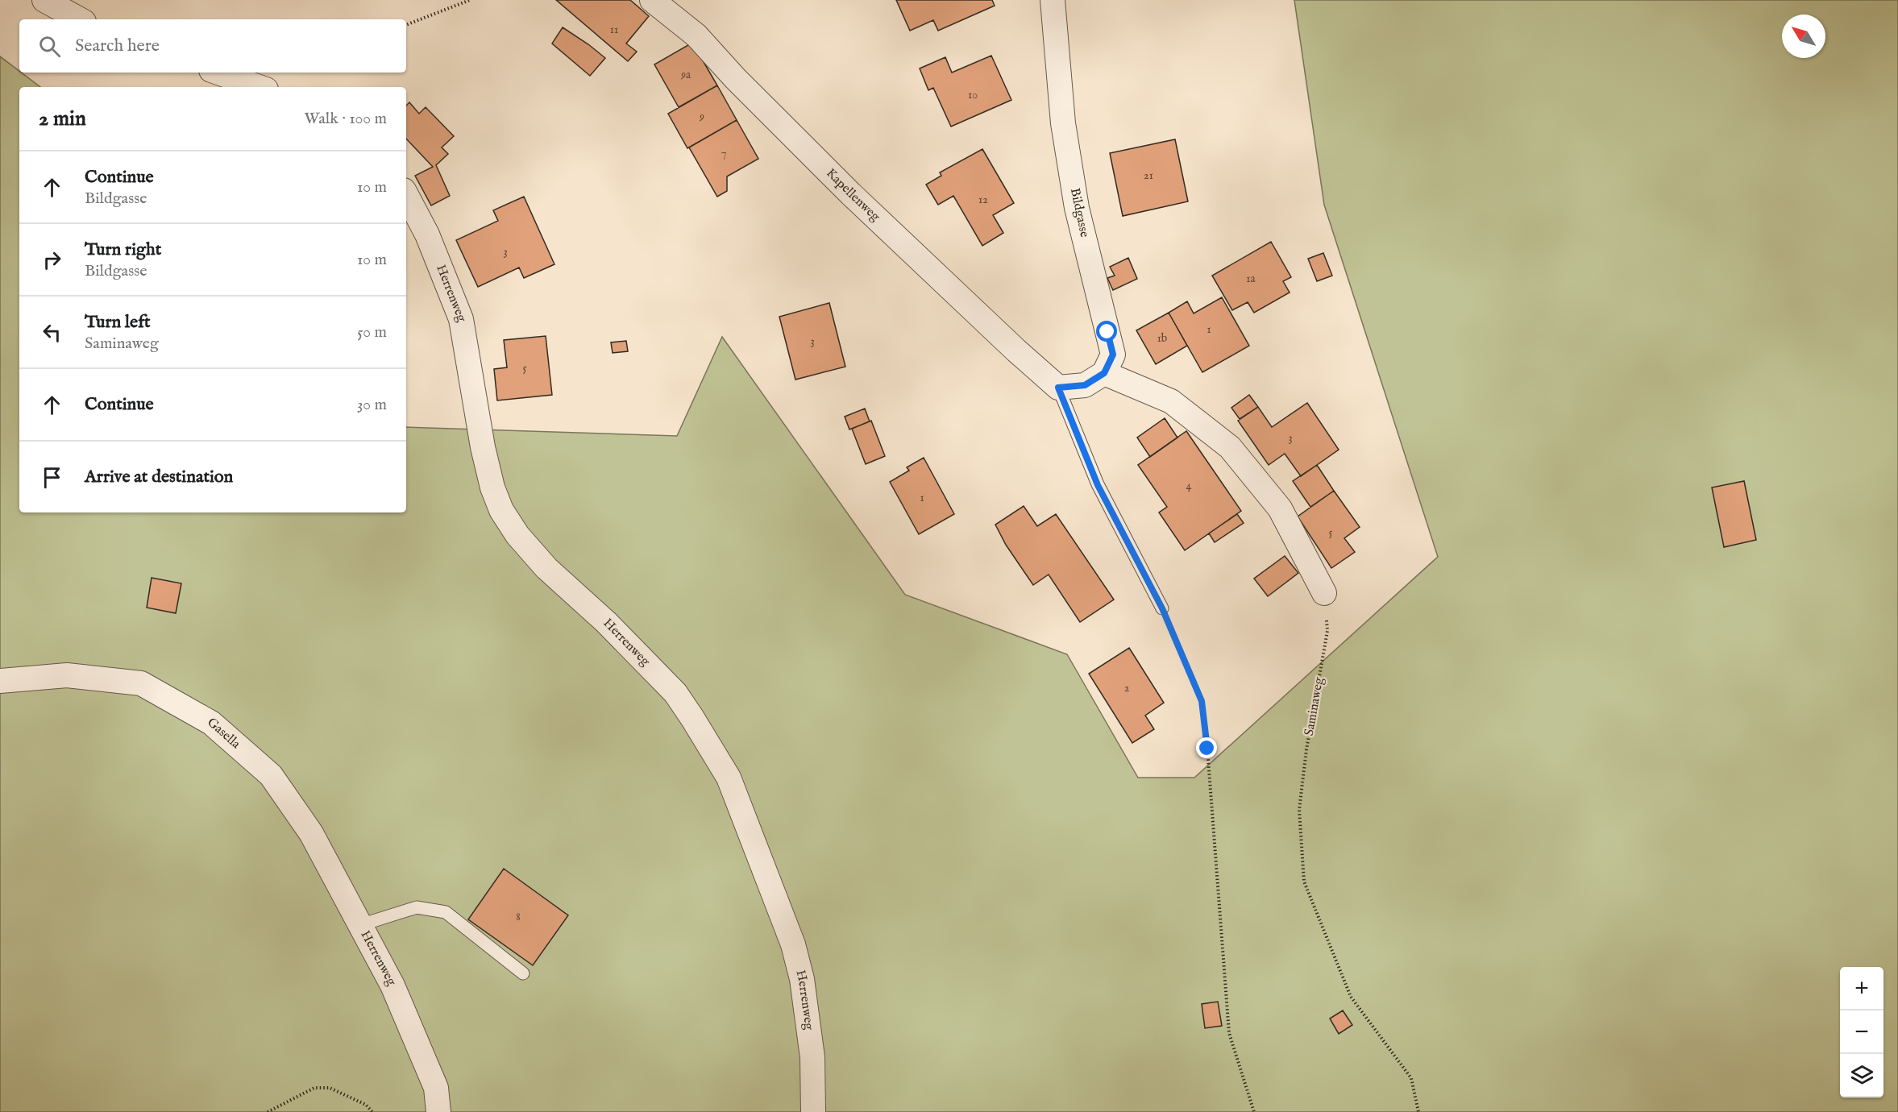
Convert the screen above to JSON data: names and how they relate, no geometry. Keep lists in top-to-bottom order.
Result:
{
  "streets": {
    "street": [
      "Kapellenweg",
      "Bildgasse",
      "Herrenweg",
      "Gasella"
    ],
    "path": ["Saminaweg"]
  },
  "crossings": [
    ["Herrenweg", "Gasella"]
  ],
  "house_numbers": [
    "11",
    "9a",
    "10",
    "9",
    "7",
    "21",
    "12",
    "3",
    "1a",
    "1",
    "1b",
    "3",
    "5",
    "3",
    "4",
    "1",
    "5",
    "2",
    "8"
  ],
  "north": "top left",
  "page": {
    "search": "Search here",
    "heading": ["2 min", "Walk · 100 m"],
    "list": [
      ["Continue", "Bildgasse", "10 m"],
      ["Turn right", "Bildgasse", "10 m"],
      ["Turn left", "Saminaweg", "50 m"],
      ["Continue", "30 m"],
      "Arrive at destination"
    ],
    "map_buttons": ["+", "−"]
  }
}
